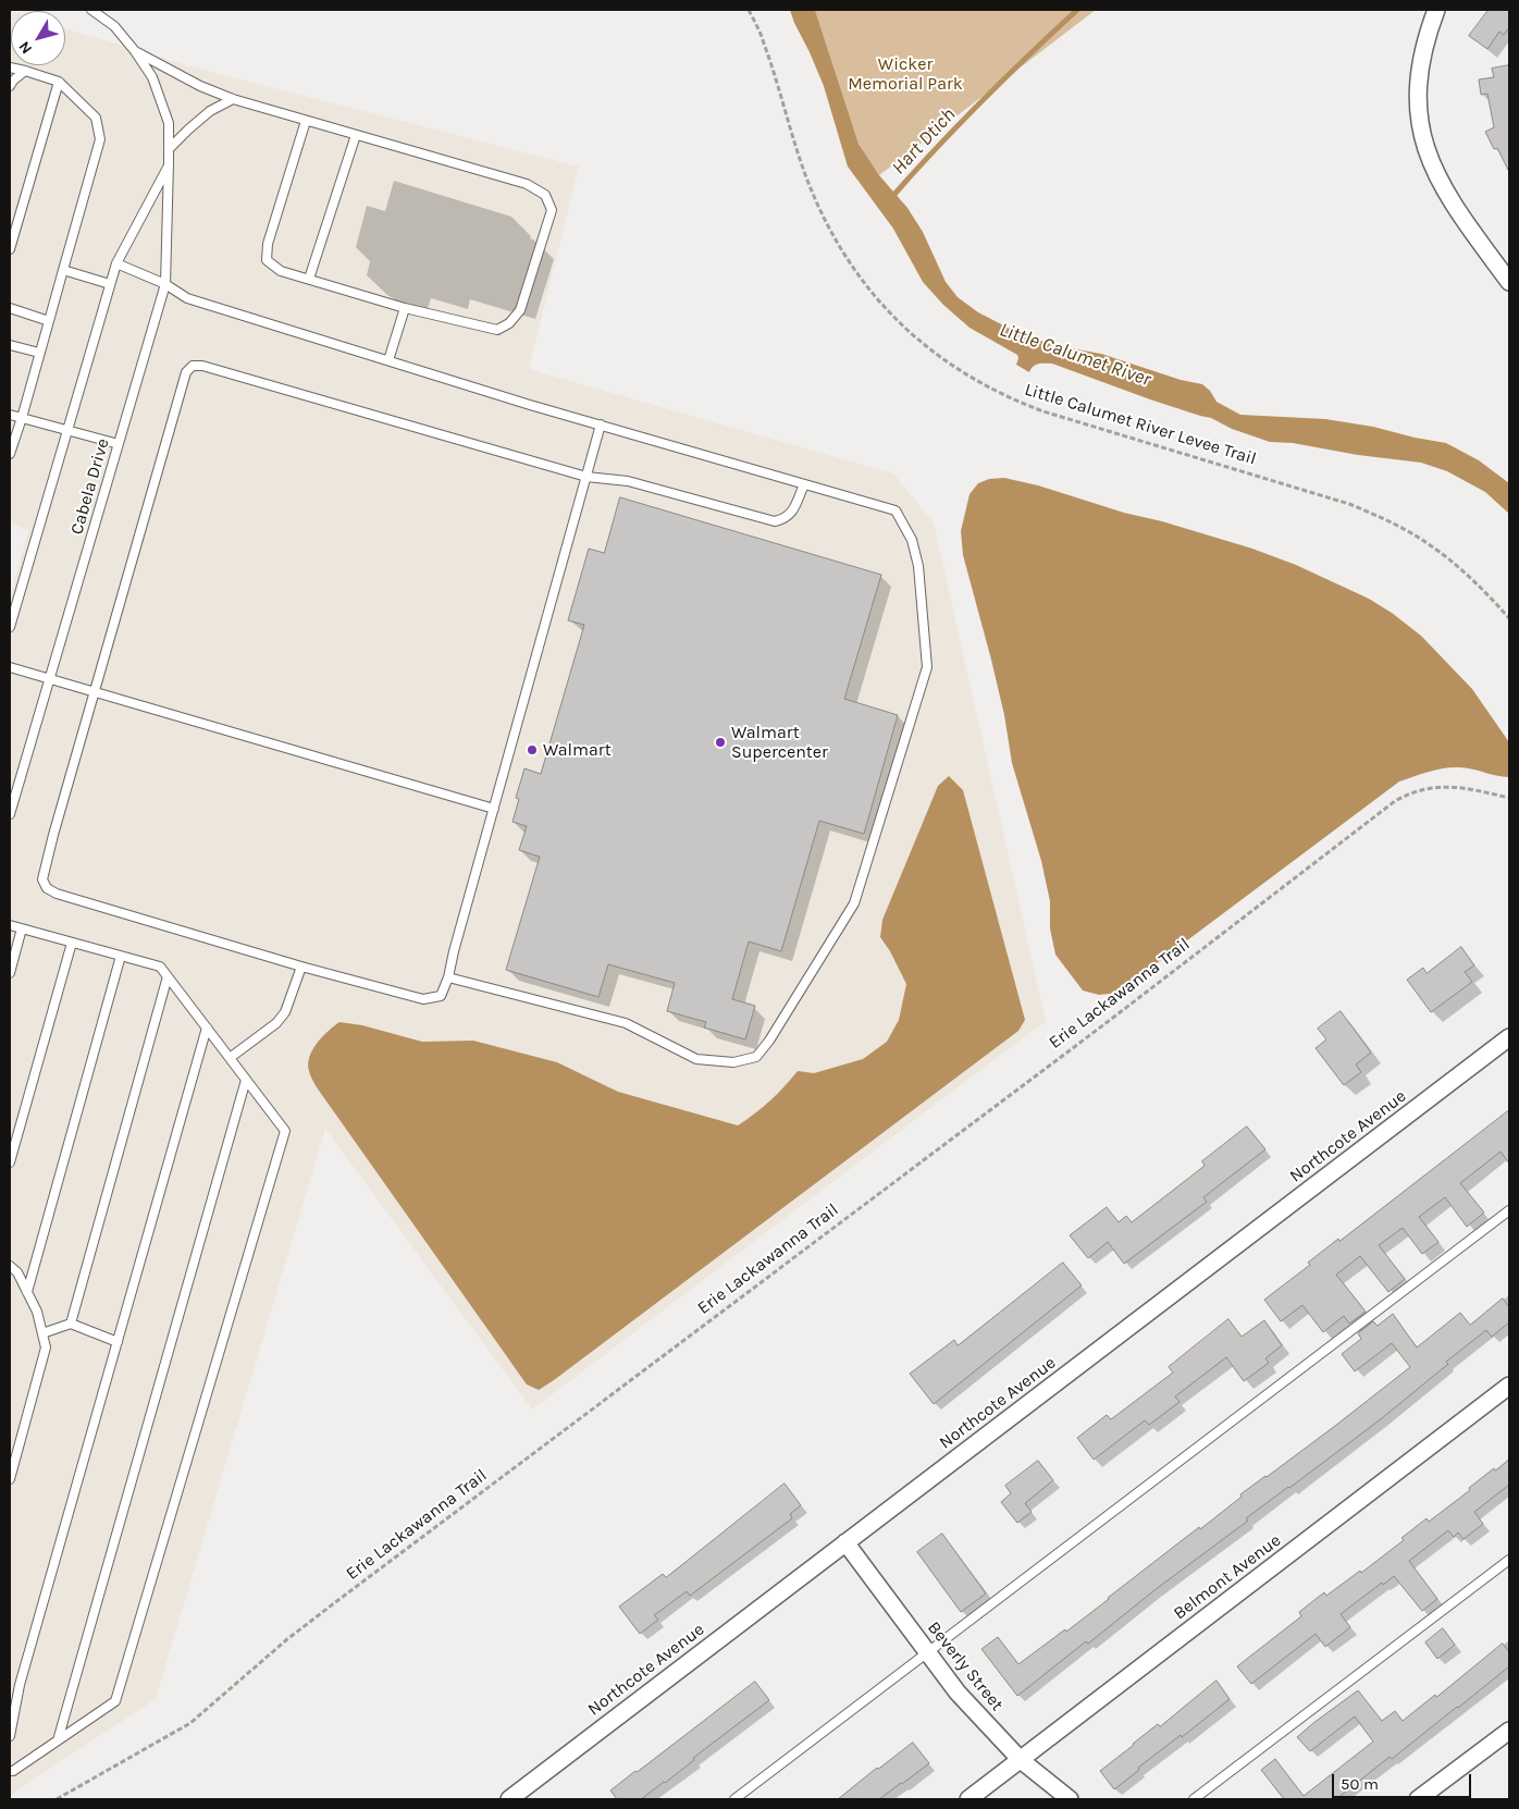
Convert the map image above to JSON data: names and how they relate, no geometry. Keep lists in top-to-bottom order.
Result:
{
  "streets": {
    "street": ["Northcote Avenue", "Belmont Avenue", "Beverly Street"],
    "lane": ["Cabela Drive"],
    "path": ["Little Calumet River Levee Trail", "Erie Lackawanna Trail"]
  },
  "crossings": [
    ["Northcote Avenue", "Beverly Street"],
    ["Belmont Avenue", "Beverly Street"]
  ],
  "water": ["Hart Dtich", "Little Calumet River"],
  "parks": ["Wicker Memorial Park"],
  "places": ["Walmart Supercenter", "Walmart"],
  "scale_bar": "50 m",
  "north": "bottom left"
}
